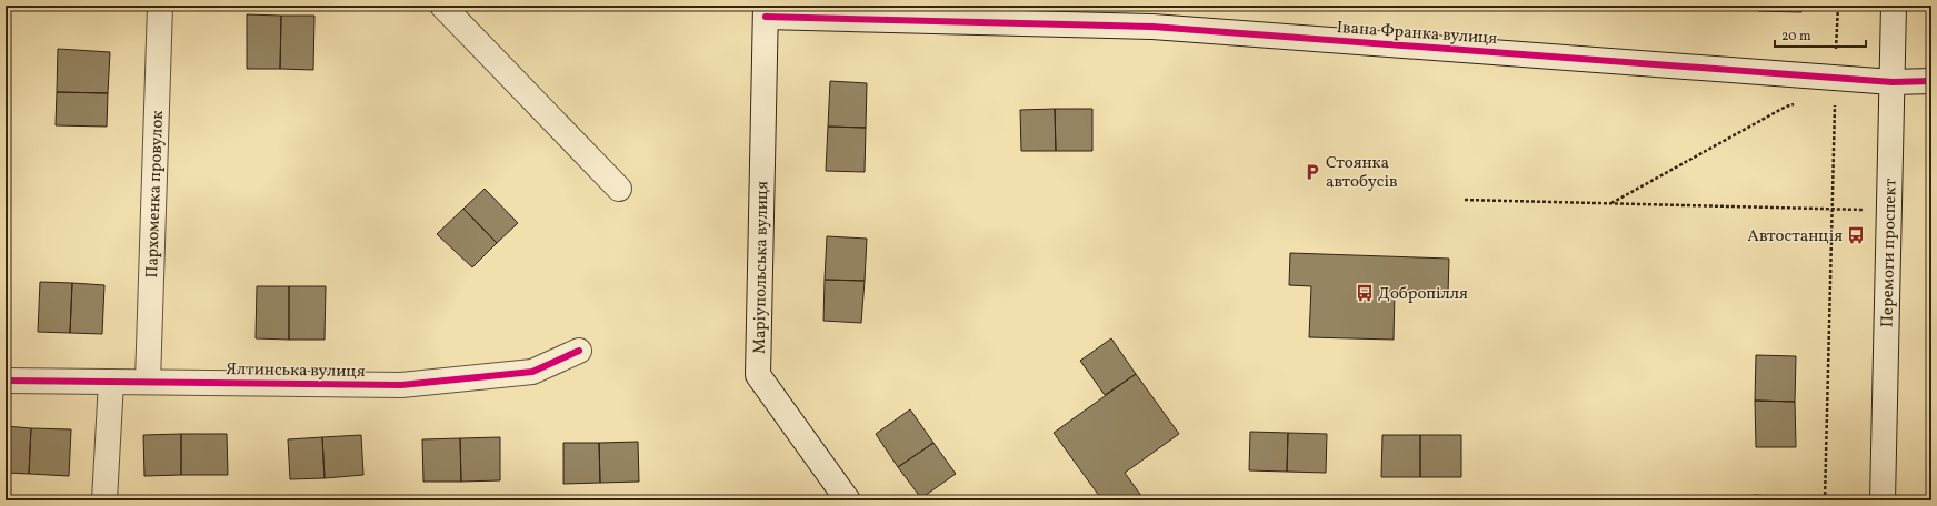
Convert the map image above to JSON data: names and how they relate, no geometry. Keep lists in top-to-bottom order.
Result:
{
  "streets": {
    "street": [
      "Івана Франка вулиця",
      "Пархоменка провулок",
      "Перемоги проспект",
      "Маріупольська вулиця",
      "Ялтинська вулиця"
    ]
  },
  "crossings": [
    ["Івана Франка вулиця", "Перемоги проспект"],
    ["Івана Франка вулиця", "Маріупольська вулиця"],
    ["Пархоменка провулок", "Ялтинська вулиця"]
  ],
  "places": {
    "parking": ["Стоянка автобусів"],
    "bus stop": ["Автостанція", "Добропілля"]
  },
  "scale_bar": "20 m"
}
